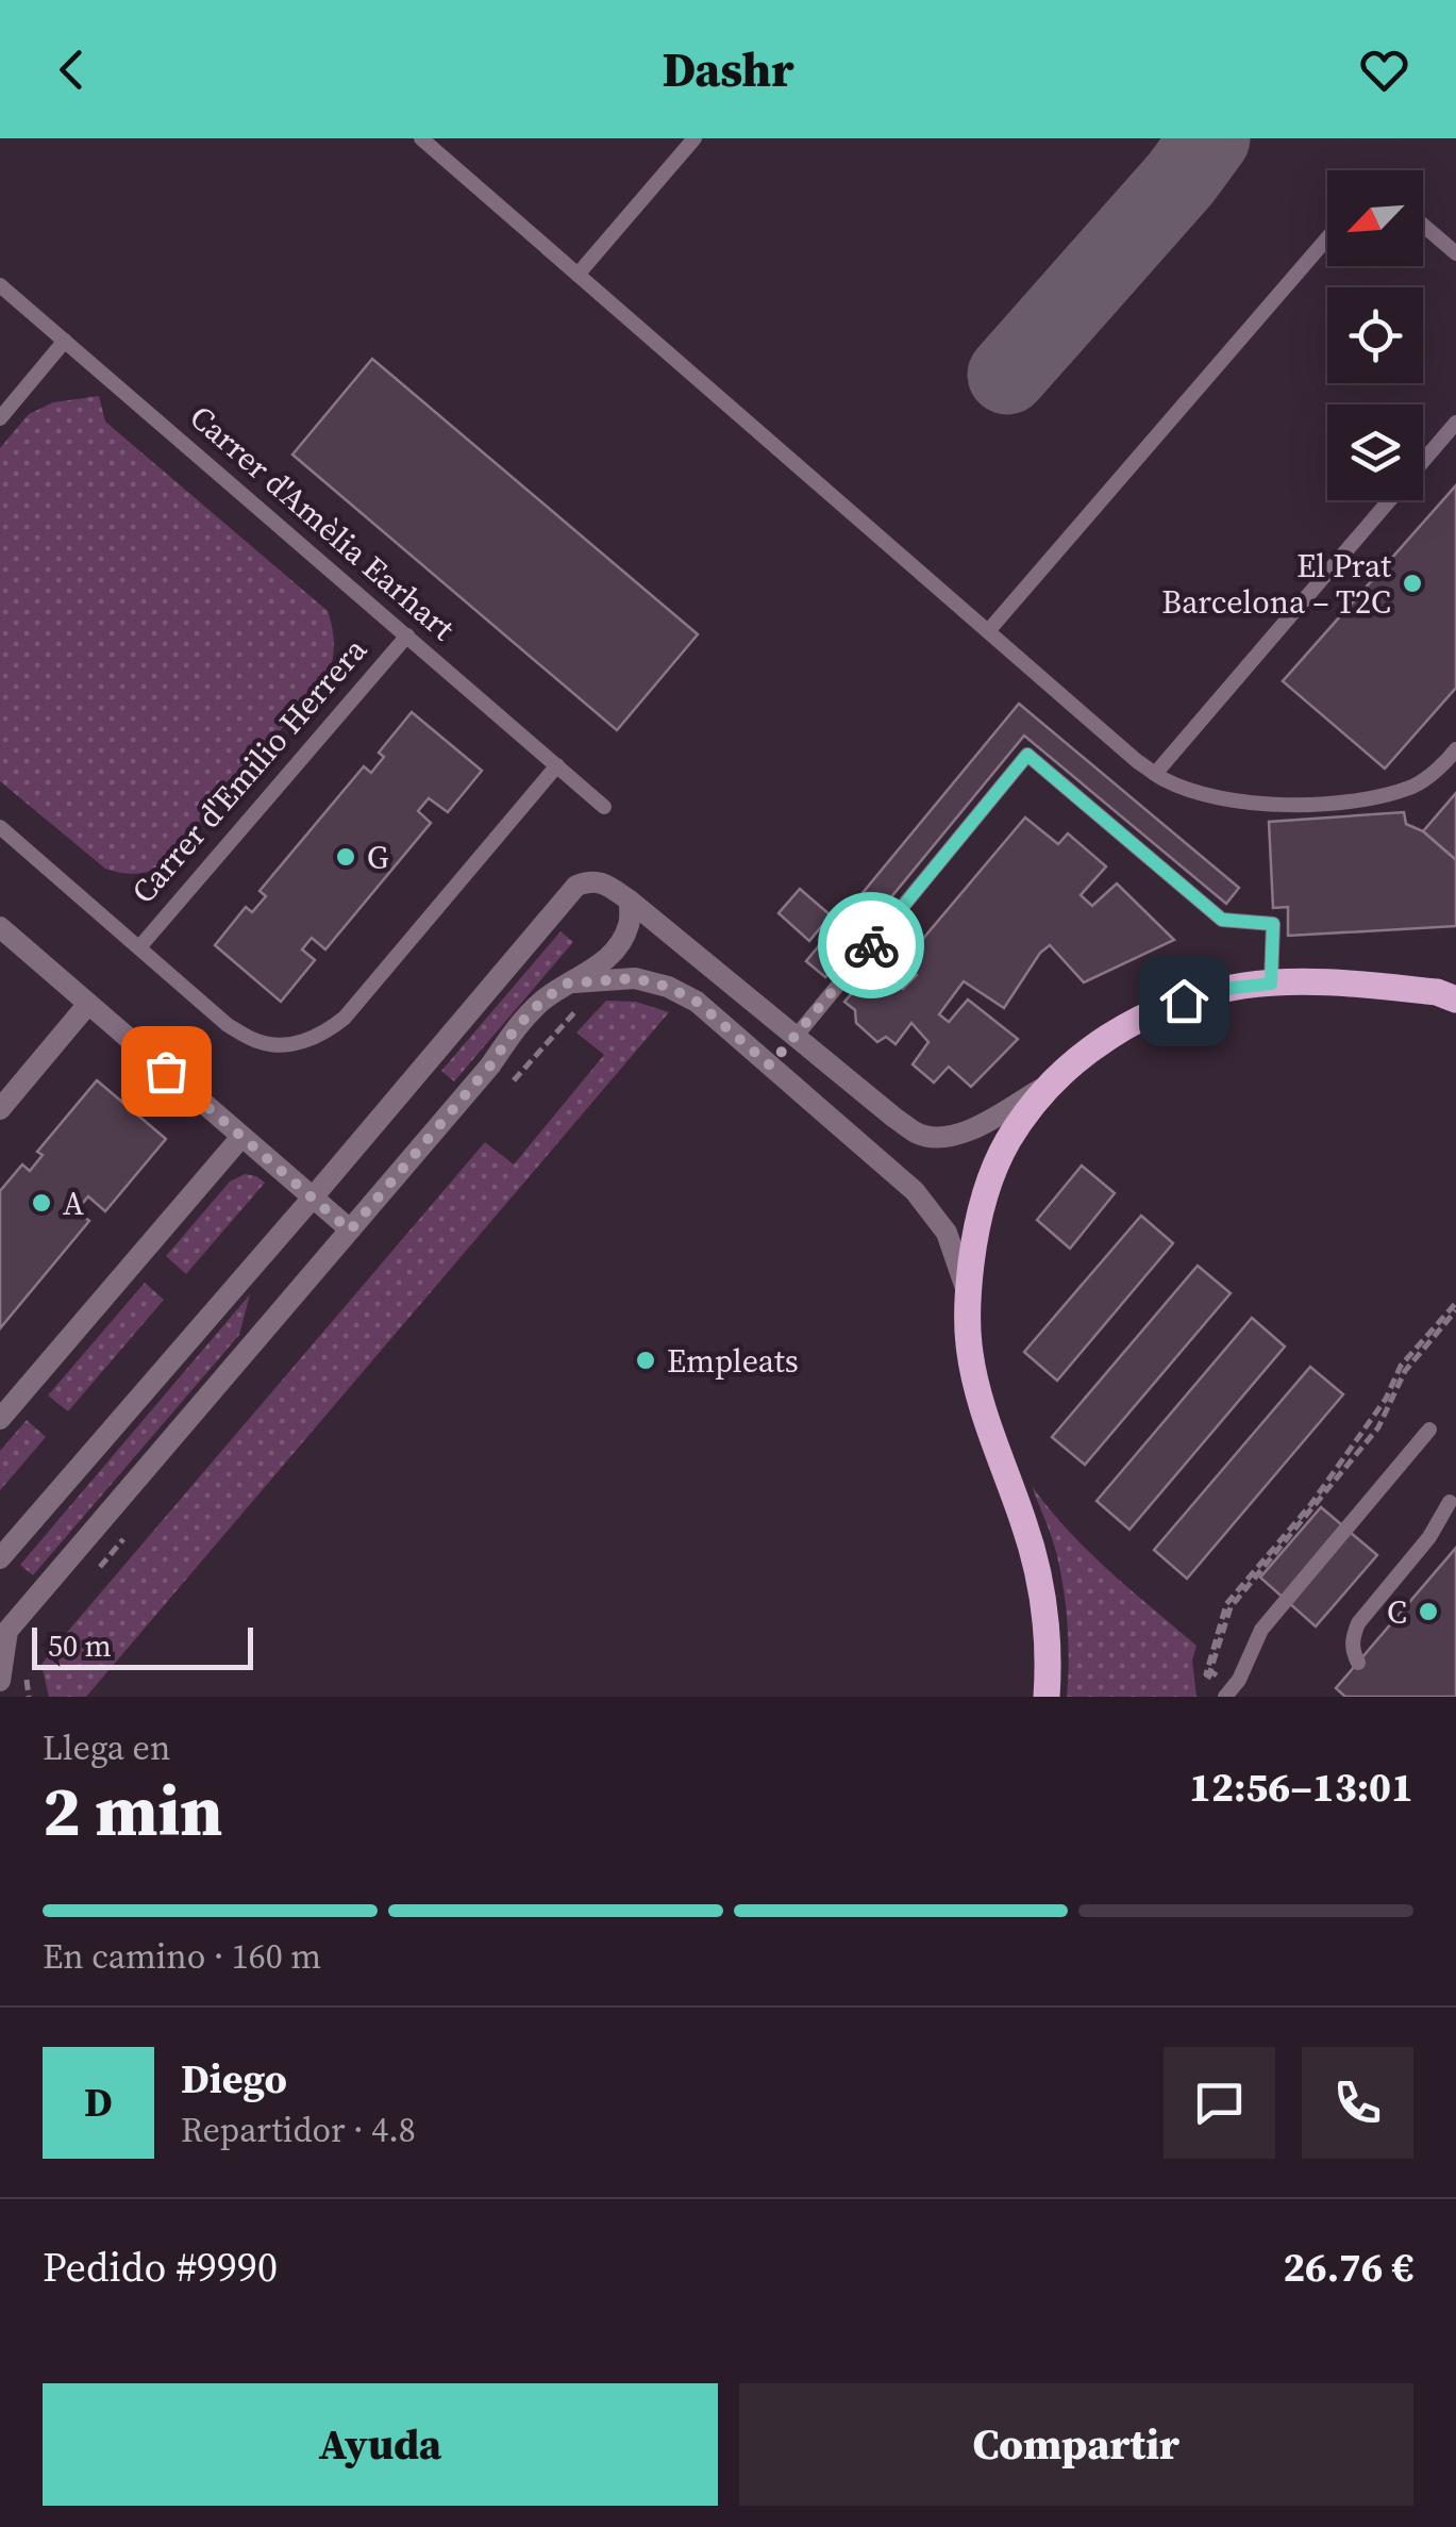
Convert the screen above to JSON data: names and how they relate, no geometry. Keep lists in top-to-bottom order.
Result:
{
  "streets": {
    "lane": ["Carrer d'Amèlia Earhart", "Carrer d'Emilio Herrera"]
  },
  "crossings": [
    ["Carrer d'Amèlia Earhart", "Carrer d'Emilio Herrera"]
  ],
  "places": [
    "El Prat Barcelona – T2C",
    "G",
    "A",
    "Empleats",
    "C"
  ],
  "scale_bar": "50 m",
  "north": "bottom left",
  "page": {
    "header": "Dashr",
    "scale": "50 m",
    "heading": ["2 min", "Llega en", "12:56–13:01"],
    "panel": [
      "Diego",
      "Repartidor · 4.8",
      "Pedido #9990",
      "26.76 €"
    ],
    "bar": "En camino · 160 m",
    "round": "D",
    "buttons": ["Ayuda", "Compartir"]
  }
}
